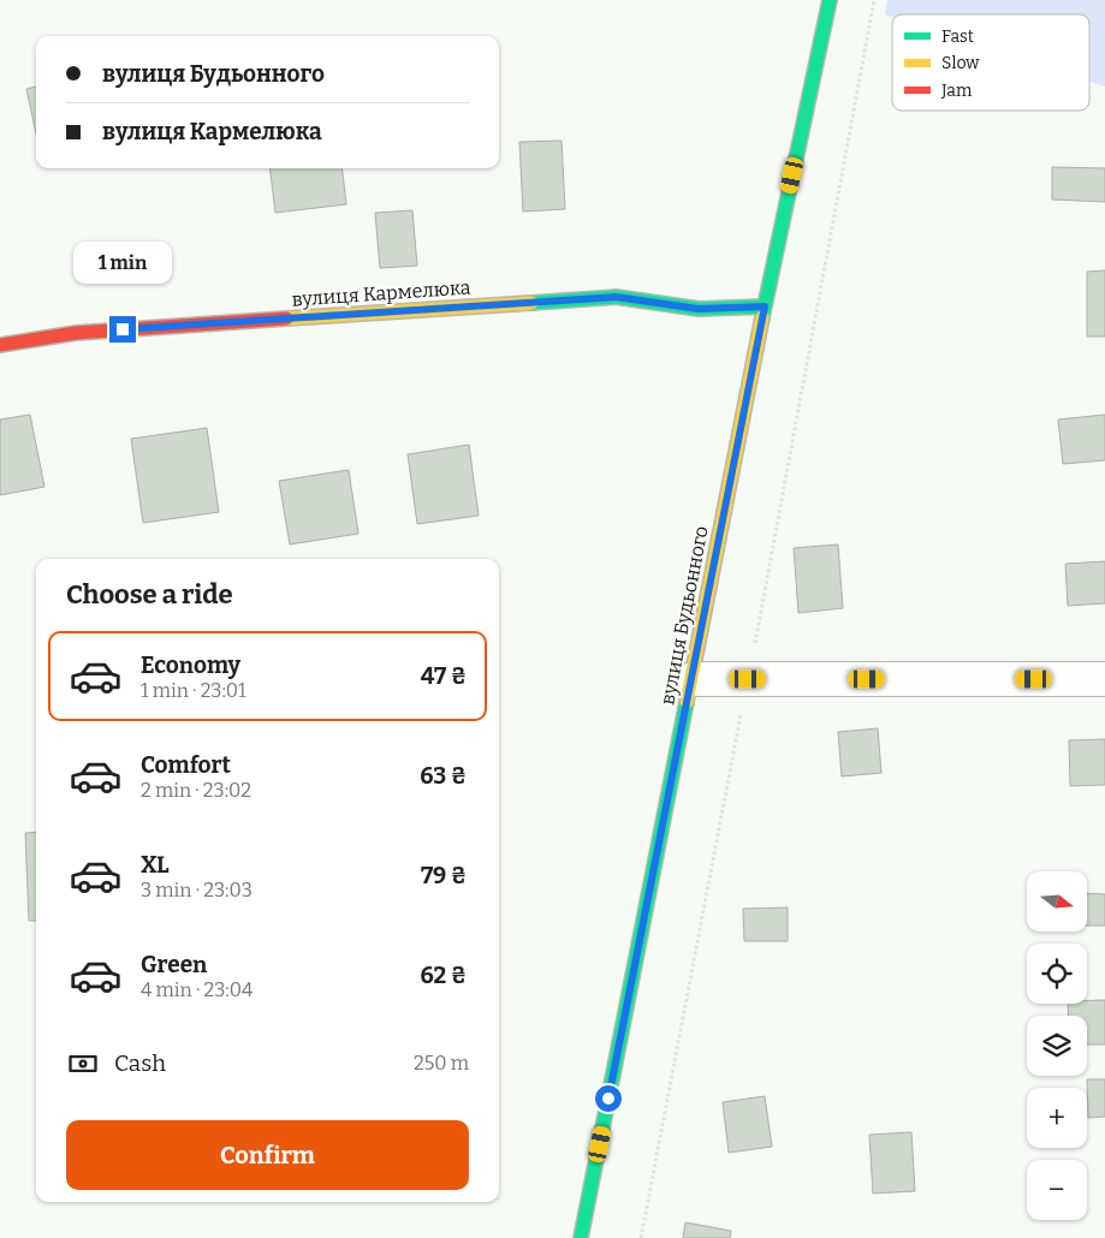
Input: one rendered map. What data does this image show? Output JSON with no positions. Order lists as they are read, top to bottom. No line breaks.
{"streets":{"main road":["вулиця Кармелюка","вулиця Будьонного"]},"crossings":[["вулиця Кармелюка","вулиця Будьонного"]],"legend":["Fast","Slow","Jam"],"north":"right","page":{"banner":["вулиця Будьонного","вулиця Кармелюка"],"bubble":"1 min","heading":"Choose a ride","list":[{"name":"Economy","note":"1 min · 23:01","value":"47 ₴"},{"name":"Comfort","note":"2 min · 23:02","value":"63 ₴"},{"name":"XL","note":"3 min · 23:03","value":"79 ₴"},{"name":"Green","note":"4 min · 23:04","value":"62 ₴"}],"map_buttons":["+","−"],"pay":["Cash","250 m"],"buttons":"Confirm"}}
